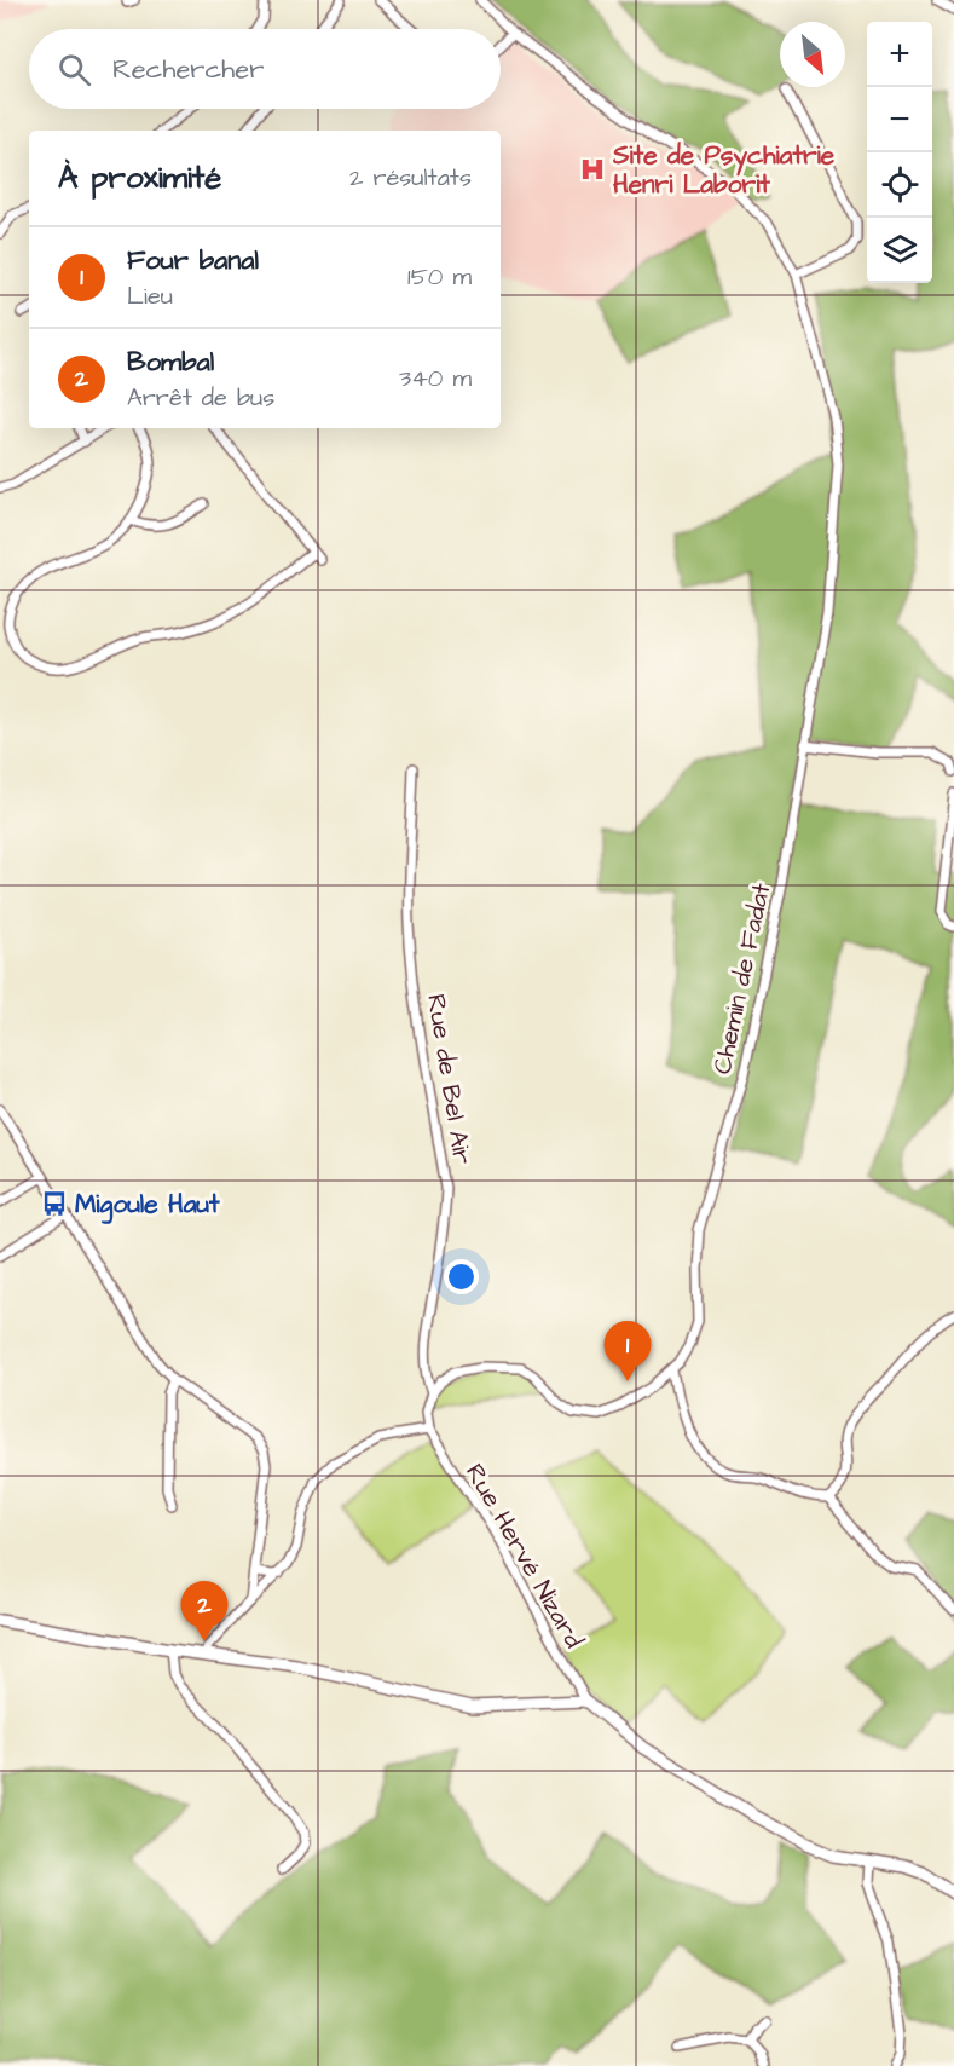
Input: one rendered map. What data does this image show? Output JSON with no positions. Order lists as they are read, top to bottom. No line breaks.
{"streets":{"street":["Chemin de Fadat","Rue de Bel Air","Rue Hervé Nizard"]},"crossings":[["Chemin de Fadat","Rue de Bel Air"]],"places":{"hospital":["Site de Psychiatrie Henri Laborit"],"bus stop":["Migoule Haut"]},"north":"bottom right","page":{"map_buttons":["+","−"],"search":"Rechercher","heading":["À proximité","2 résultats"],"list":[{"mark":"1","name":"Four banal","note":"Lieu","value":"150 m"},{"mark":"2","name":"Bombal","note":"Arrêt de bus","value":"340 m"}],"pins":["1","2"]}}
